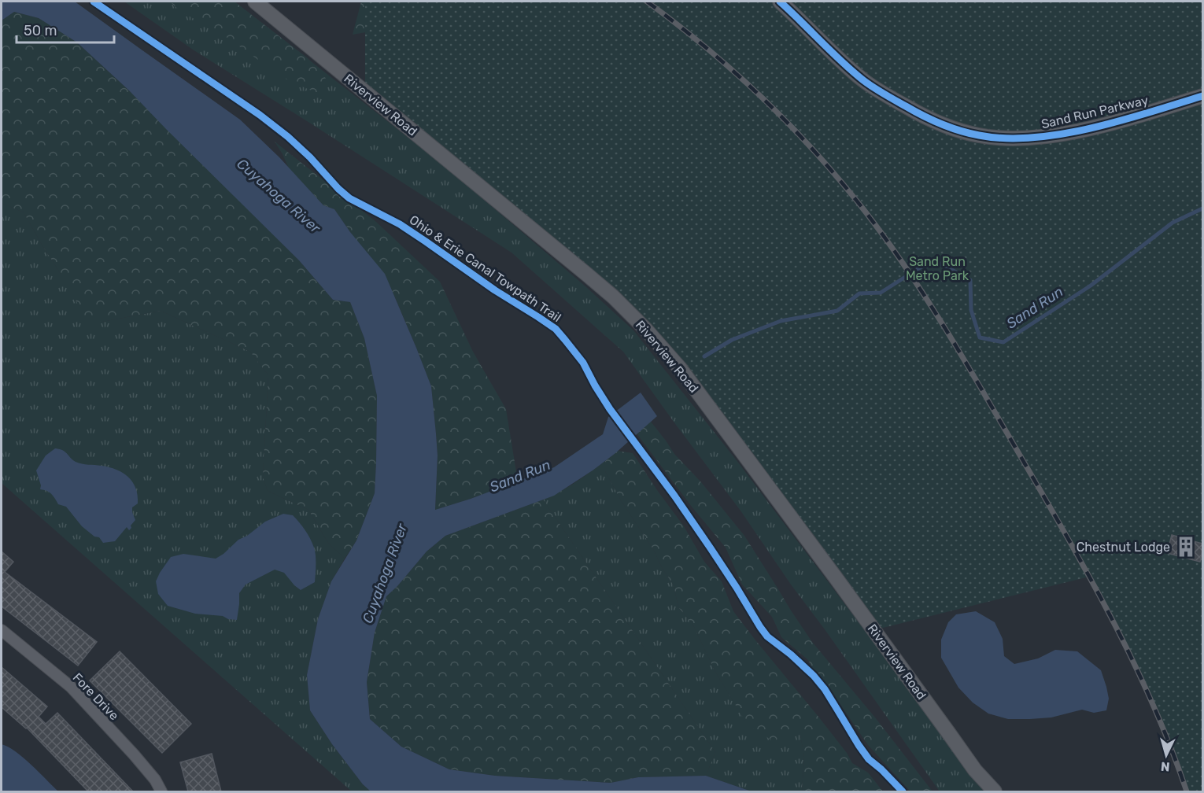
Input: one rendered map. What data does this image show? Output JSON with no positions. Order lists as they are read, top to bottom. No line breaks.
{"streets":{"main road":["Riverview Road","Sand Run Parkway"],"street":["Fore Drive"],"cycle path":["Ohio & Erie Canal Towpath Trail"]},"water":["Cuyahoga River","Sand Run"],"parks":["Sand Run Metro Park"],"places":{"building":["Chestnut Lodge"]},"scale_bar":"50 m","north":"bottom"}
